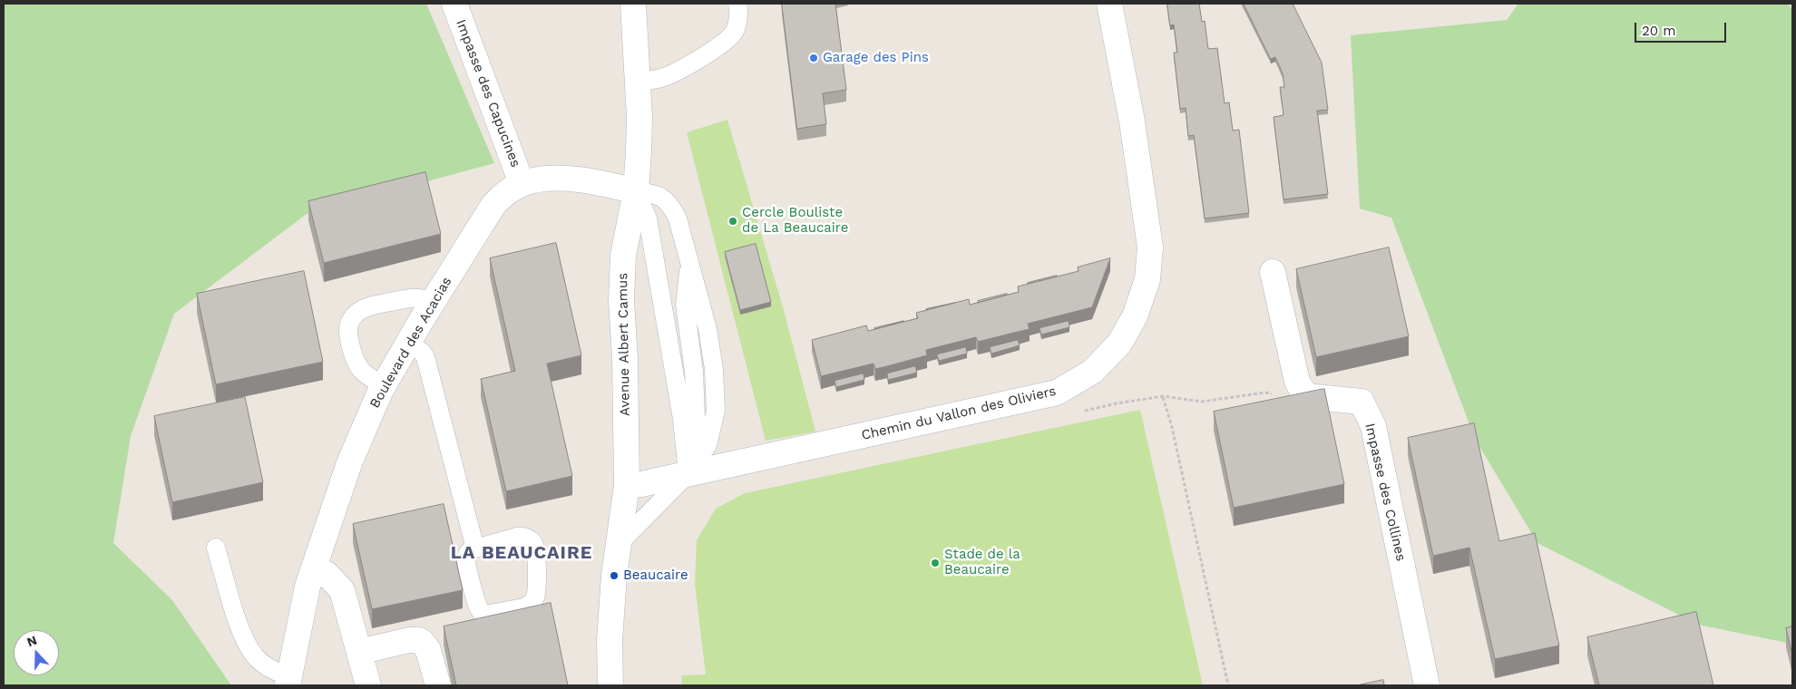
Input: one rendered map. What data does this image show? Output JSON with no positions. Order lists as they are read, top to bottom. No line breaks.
{"streets":{"street":["Impasse des Capucines","Boulevard des Acacias","Avenue Albert Camus","Chemin du Vallon des Oliviers","Impasse des Collines"]},"crossings":[["Impasse des Capucines","Boulevard des Acacias"],["Boulevard des Acacias","Avenue Albert Camus"],["Avenue Albert Camus","Chemin du Vallon des Oliviers"]],"districts":["LA BEAUCAIRE"],"places":["Garage des Pins","Cercle Bouliste de La Beaucaire","Stade de la Beaucaire","Beaucaire"],"scale_bar":"20 m","north":"top"}
